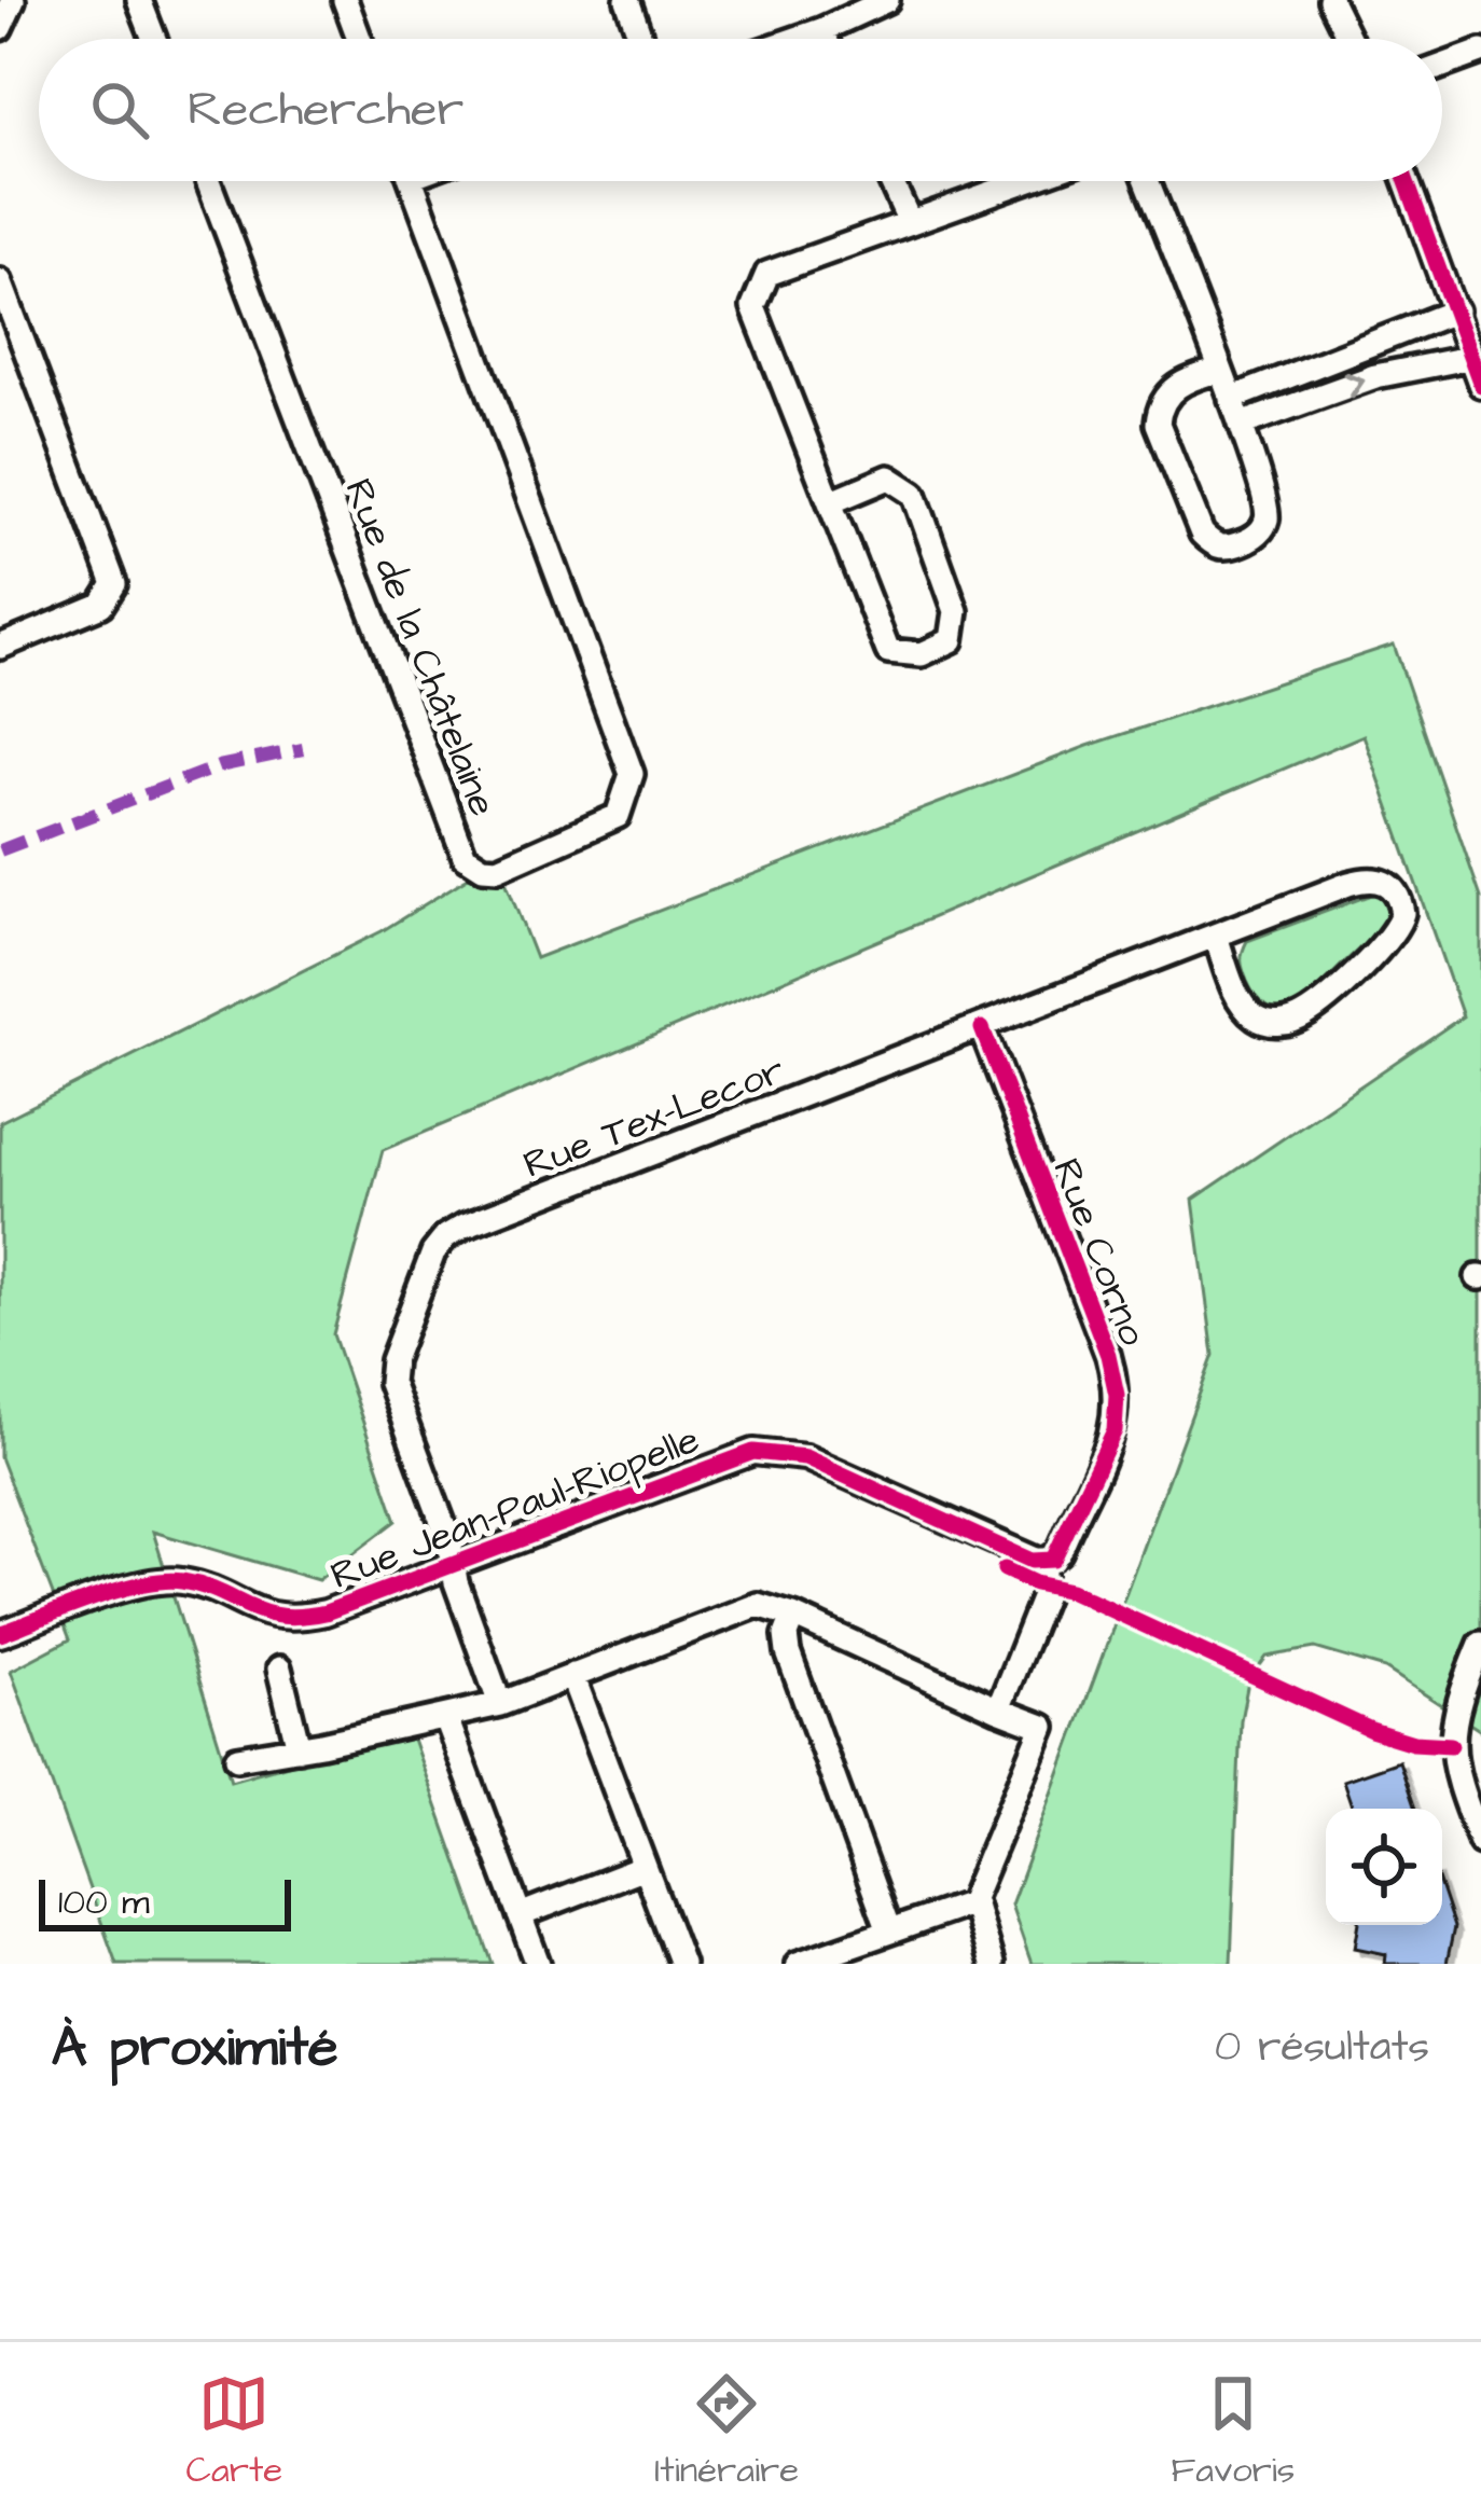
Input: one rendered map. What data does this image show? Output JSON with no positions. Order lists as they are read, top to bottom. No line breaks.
{"streets":{"street":["Rue de la Châtelaine","Rue Tex-Lecor","Rue Corno","Rue Jean-Paul-Riopelle"]},"crossings":[["Rue Tex-Lecor","Rue Corno"],["Rue Tex-Lecor","Rue Jean-Paul-Riopelle"],["Rue Corno","Rue Jean-Paul-Riopelle"]],"scale_bar":"100 m","page":{"search":"Rechercher","scale":"100 m","heading":["À proximité","0 résultats"],"nav":["Carte","Itinéraire","Favoris"]}}
